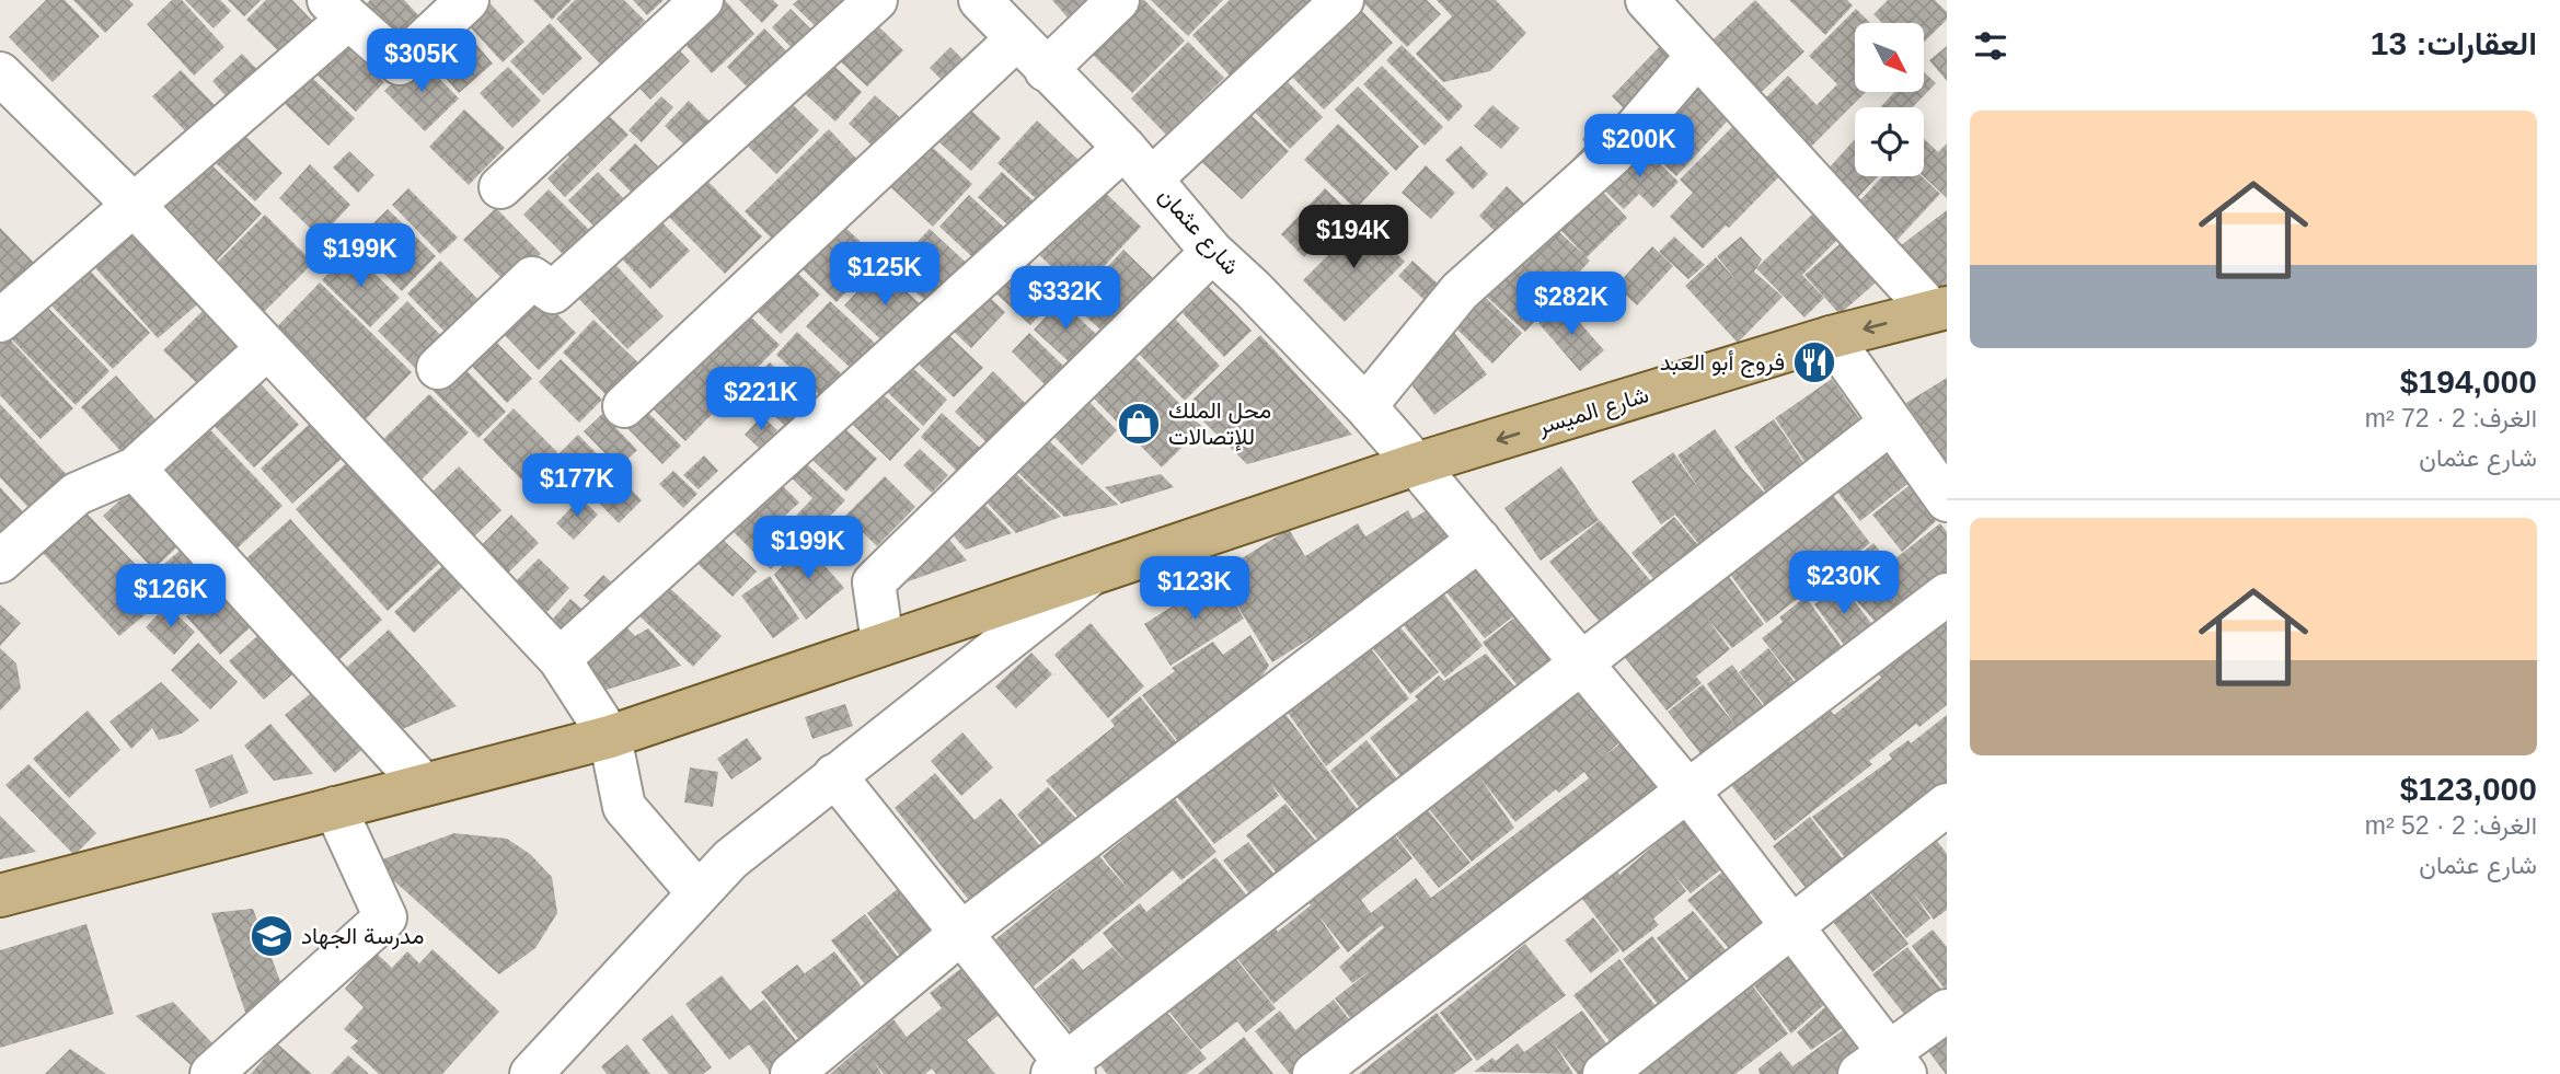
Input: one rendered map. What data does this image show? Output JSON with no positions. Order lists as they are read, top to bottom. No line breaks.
{"streets":{"main road":["شارع الميسر"],"street":["شارع عثمان"]},"crossings":[["شارع عثمان","شارع الميسر"]],"places":{"restaurant":["فروج أبو العبد"],"shop":["محل الملك للإتصالات"],"school or university":["مدرسة الجهاد"]},"north":"bottom right","page":{"heading":"العقارات: 13","price":["$305K","$200K","$194K","$199K","$125K","$332K","$282K","$221K","$177K","$199K","$230K","$123K","$126K"],"list":[{"name":"$194,000","note":"الغرف: 2 · 72 m² · شارع عثمان"},{"name":"$123,000","note":"الغرف: 2 · 52 m² · شارع عثمان"}]}}
